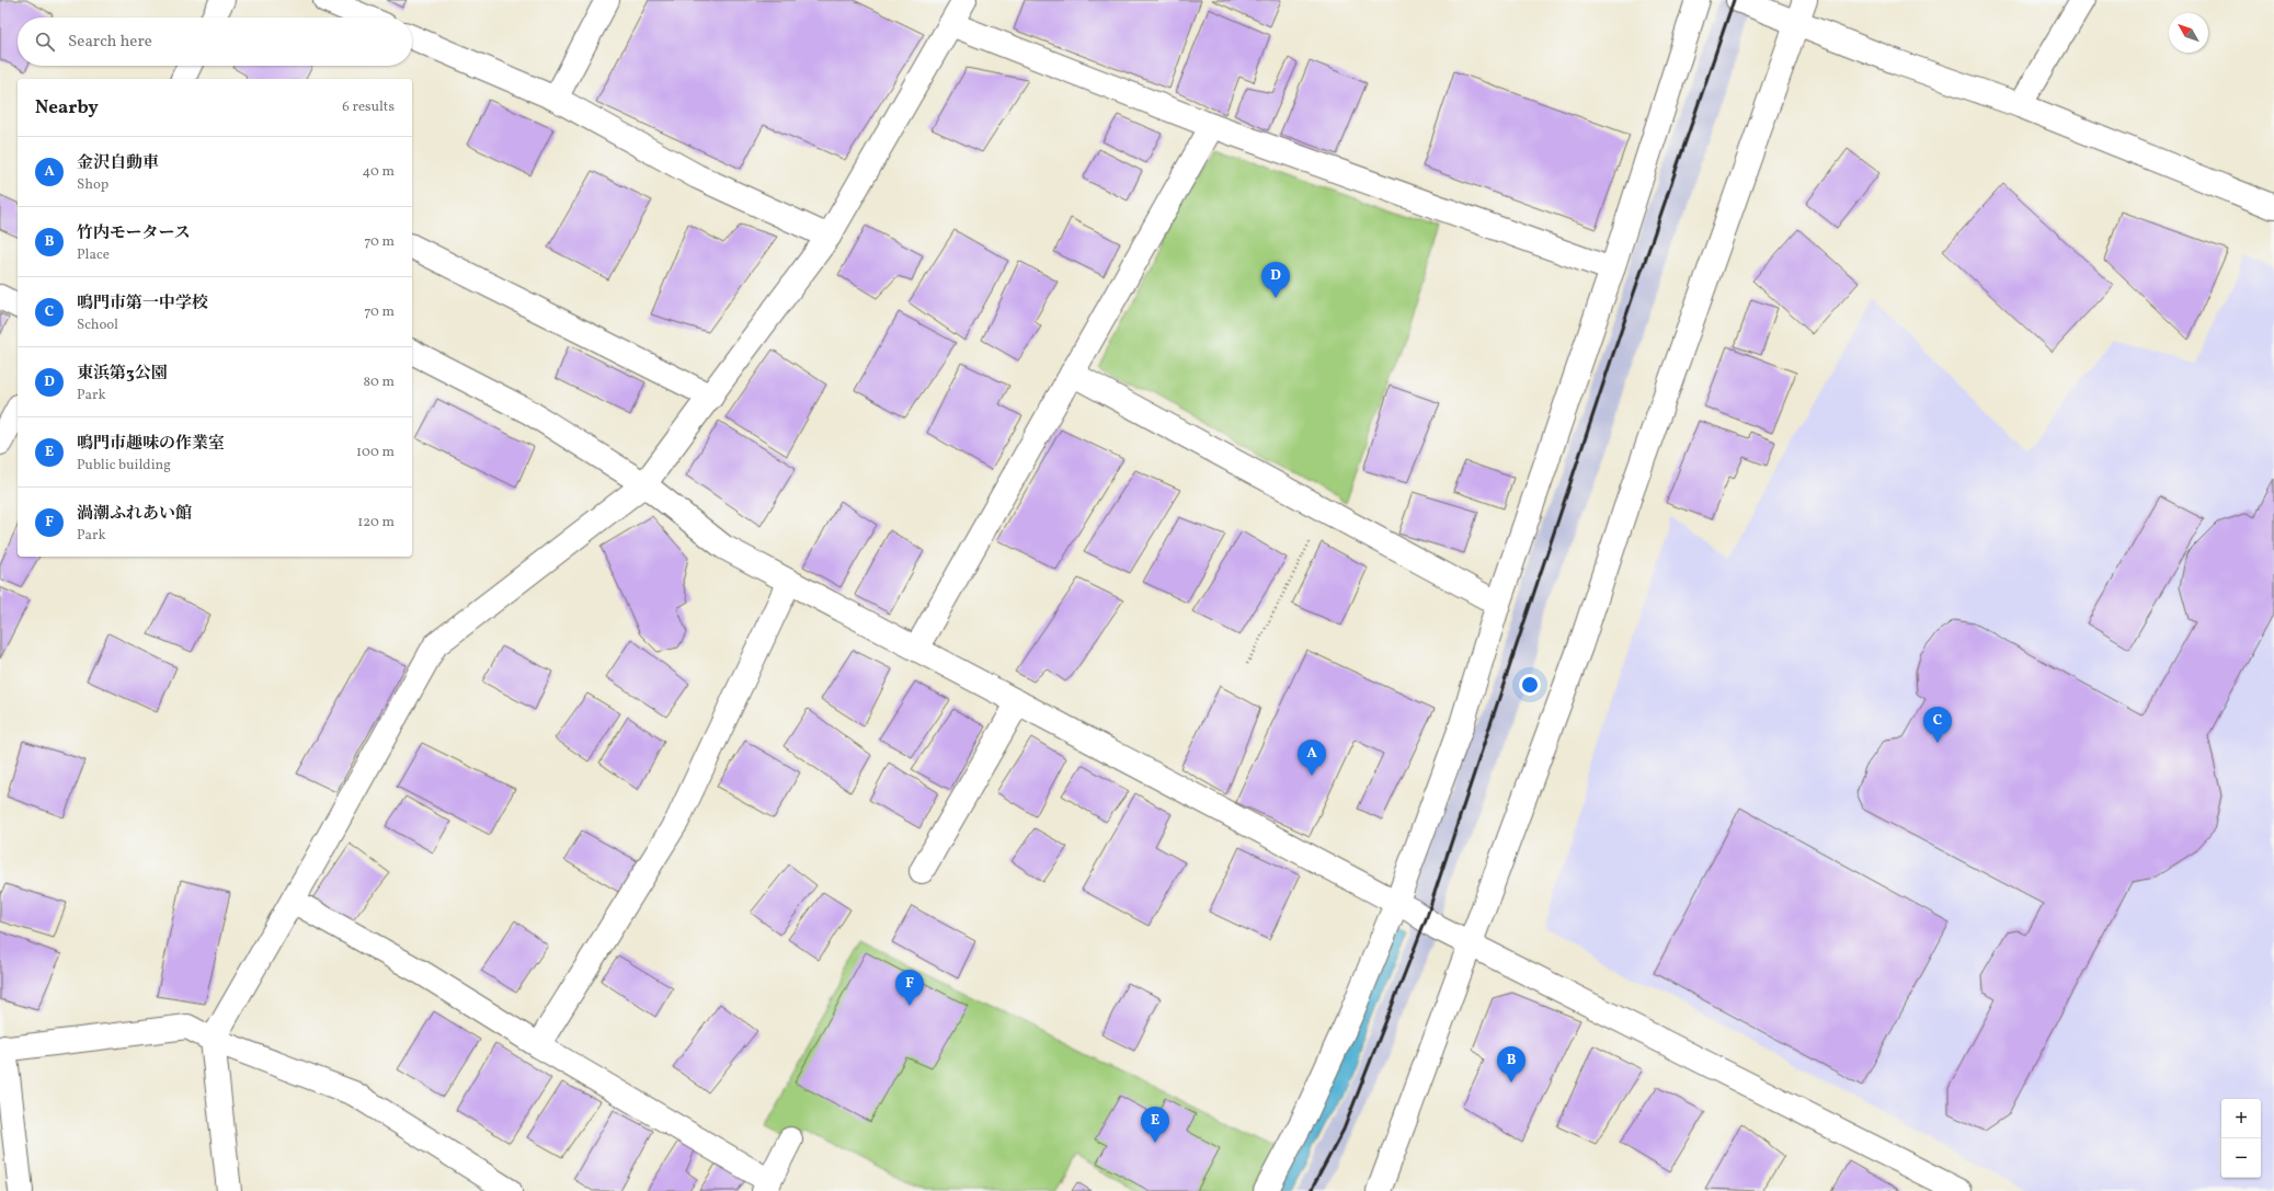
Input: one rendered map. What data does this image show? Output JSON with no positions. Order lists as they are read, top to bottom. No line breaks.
{"north":"top left","page":{"search":"Search here","heading":["Nearby","6 results"],"list":[{"mark":"A","name":"金沢自動車","note":"Shop","value":"40 m"},{"mark":"B","name":"竹内モータース","note":"Place","value":"70 m"},{"mark":"C","name":"鳴門市第一中学校","note":"School","value":"70 m"},{"mark":"D","name":"東浜第3公園","note":"Park","value":"80 m"},{"mark":"E","name":"鳴門市趣味の作業室","note":"Public building","value":"100 m"},{"mark":"F","name":"渦潮ふれあい館","note":"Park","value":"120 m"}],"pins":["D","C","A","F","B","E"],"map_buttons":["+","−"]}}
